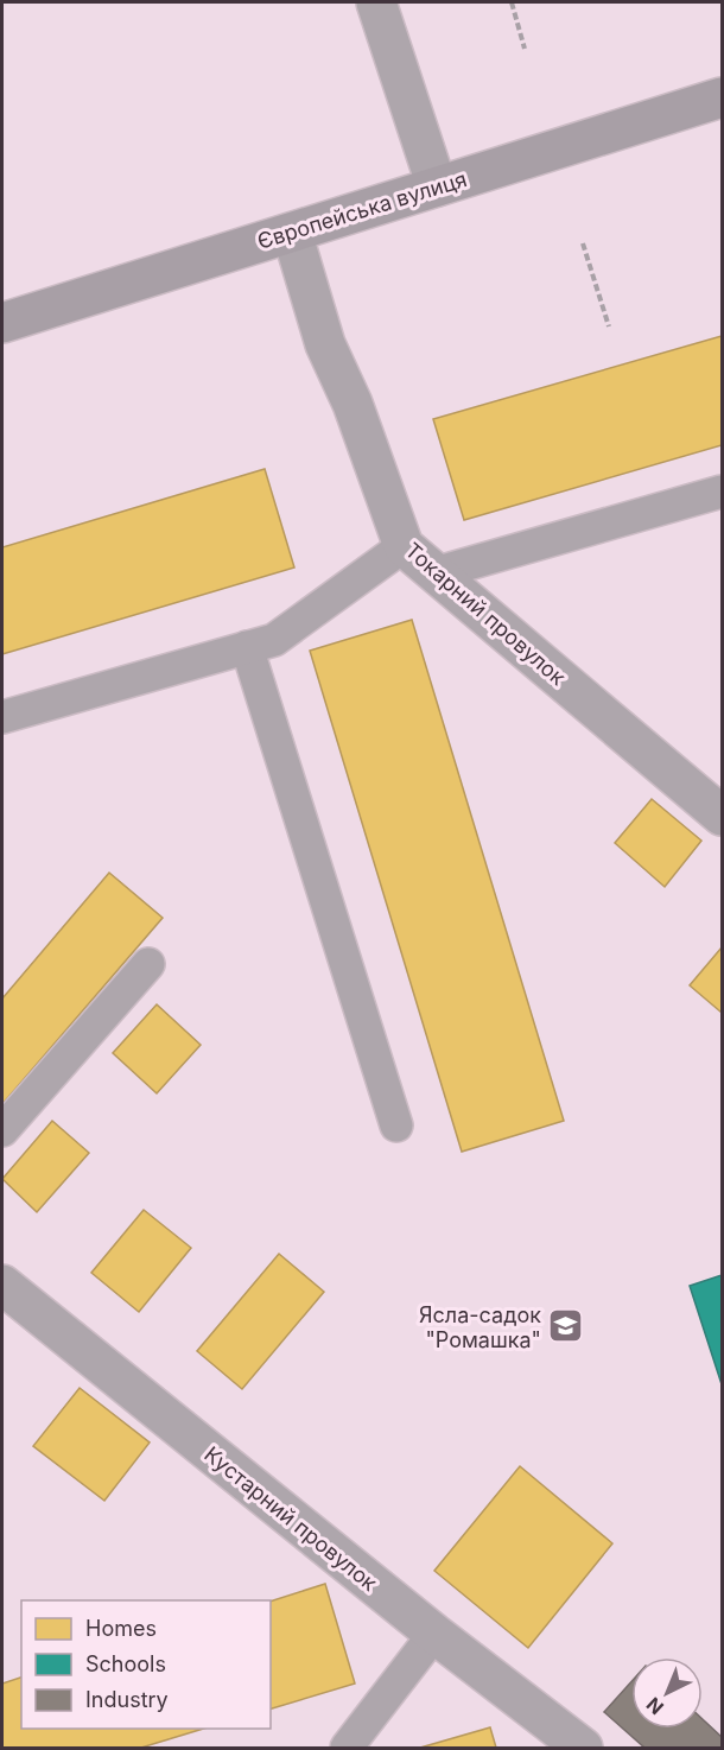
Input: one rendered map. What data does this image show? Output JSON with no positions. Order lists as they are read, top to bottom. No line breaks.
{"streets":{"main road":["Європейська вулиця"],"street":["Токарний провулок","Кустарний провулок"]},"crossings":[["Європейська вулиця","Токарний провулок"]],"places":{"school or university":["Ясла-садок \"Ромашка\""]},"legend":["Homes","Schools","Industry"],"north":"bottom left"}
